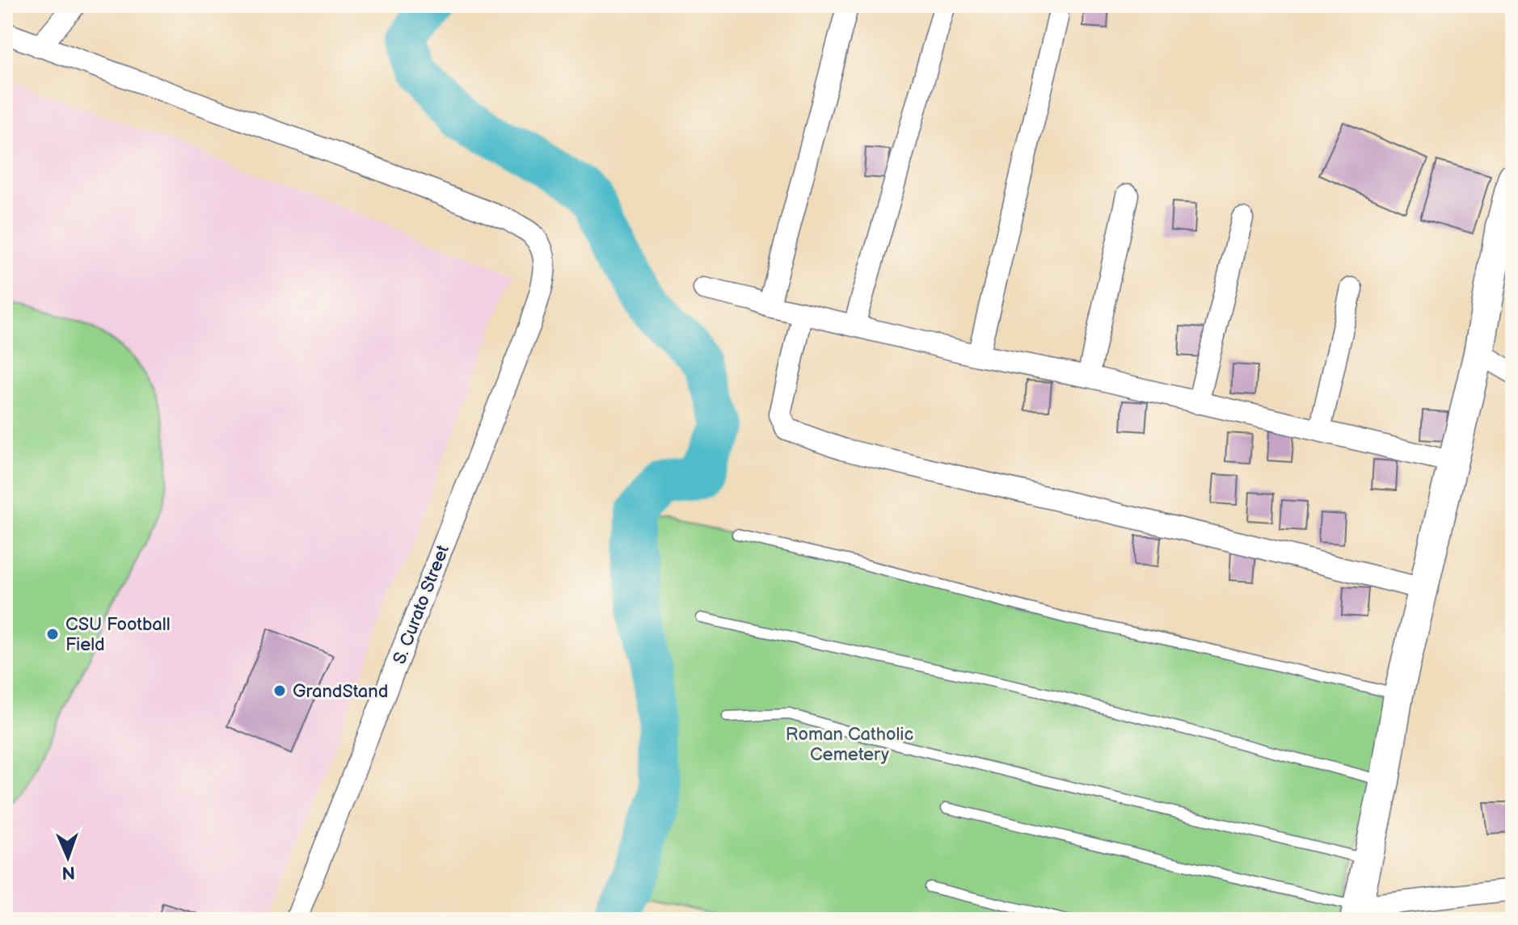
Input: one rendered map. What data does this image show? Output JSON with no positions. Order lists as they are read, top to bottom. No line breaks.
{"streets":{"street":["S. Curato Street"]},"parks":["Roman Catholic Cemetery"],"places":["CSU Football Field","GrandStand"],"north":"bottom"}
